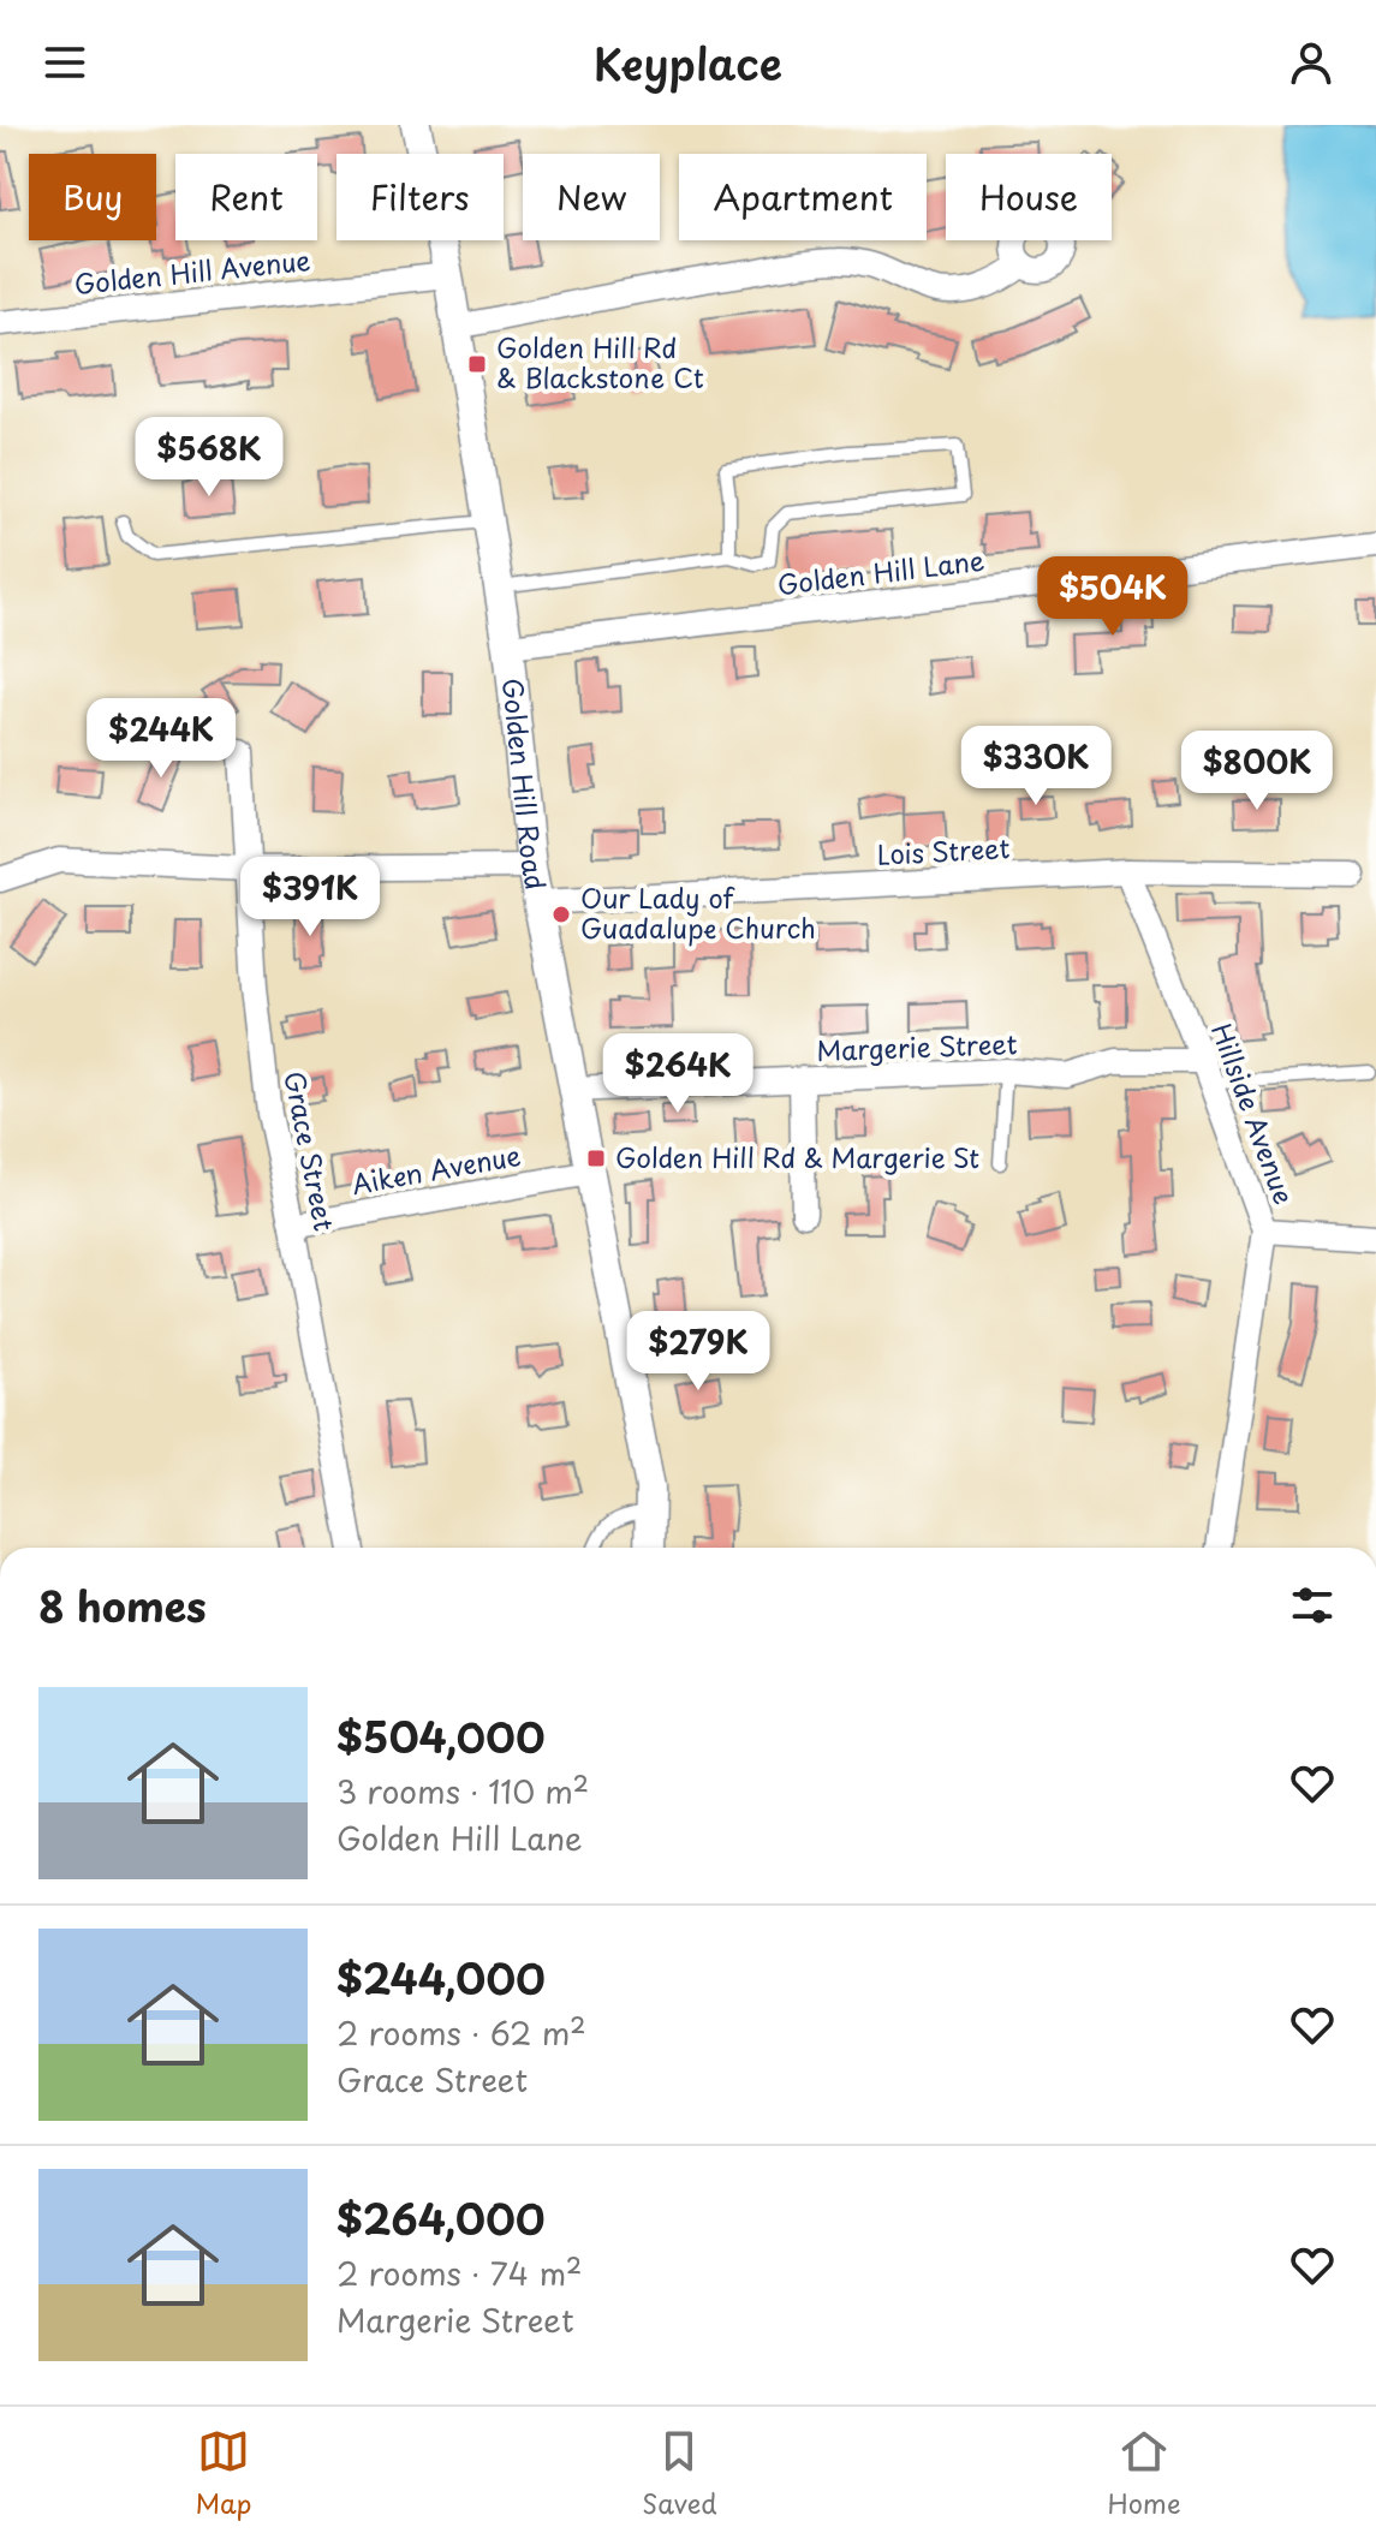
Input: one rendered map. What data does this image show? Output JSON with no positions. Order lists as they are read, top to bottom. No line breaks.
{"streets":{"street":["Golden Hill Avenue","Golden Hill Lane","Golden Hill Road","Lois Street","Margerie Street","Hillside Avenue","Grace Street","Aiken Avenue"]},"crossings":[["Golden Hill Avenue","Golden Hill Road"],["Golden Hill Lane","Golden Hill Road"],["Golden Hill Road","Lois Street"],["Golden Hill Road","Margerie Street"],["Golden Hill Road","Aiken Avenue"],["Lois Street","Hillside Avenue"],["Margerie Street","Hillside Avenue"],["Grace Street","Aiken Avenue"]],"places":{"transit":["Golden Hill Rd & Blackstone Ct","Golden Hill Rd & Margerie St"],"other":["Our Lady of Guadalupe Church"]},"page":{"header":"Keyplace","chip":["Buy","Rent","Filters","New","Apartment","House"],"price":["$568K","$504K","$244K","$330K","$800K","$391K","$264K","$279K"],"heading":"8 homes","list":[{"name":"$504,000","note":"3 rooms · 110 m² · Golden Hill Lane"},{"name":"$244,000","note":"2 rooms · 62 m² · Grace Street"},{"name":"$264,000","note":"2 rooms · 74 m² · Margerie Street"}],"tabs":["Map","Saved","Home"]}}
